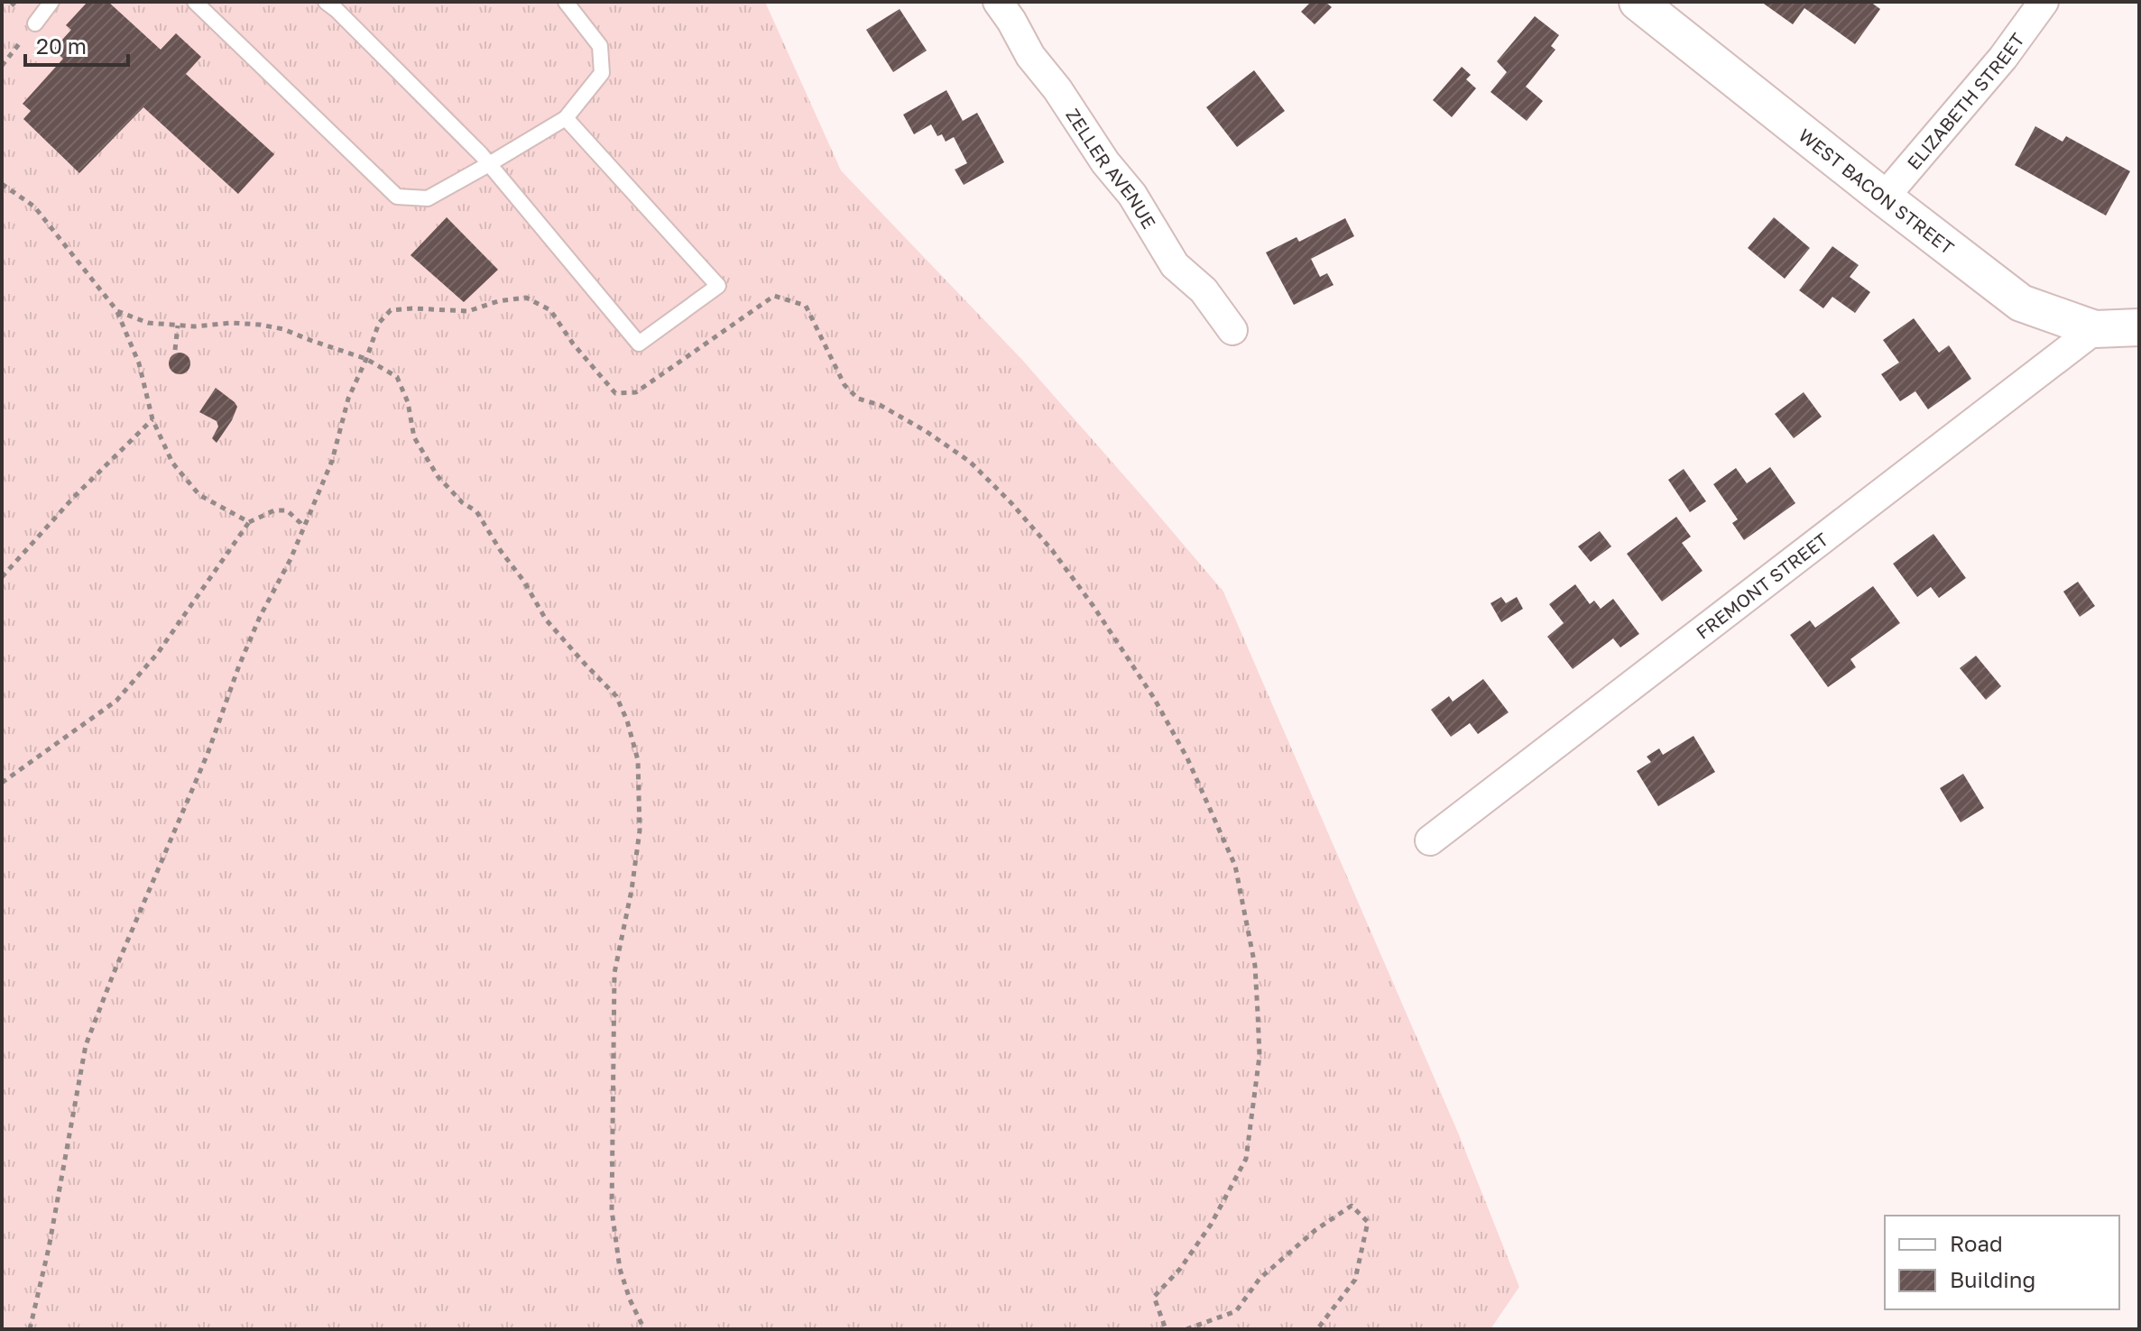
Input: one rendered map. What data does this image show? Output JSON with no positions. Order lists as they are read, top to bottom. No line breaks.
{"streets":{"street":["ELIZABETH STREET","ZELLER AVENUE","WEST BACON STREET","FREMONT STREET"]},"crossings":[["ELIZABETH STREET","WEST BACON STREET"],["WEST BACON STREET","FREMONT STREET"]],"legend":["Road","Building"],"scale_bar":"20 m"}
